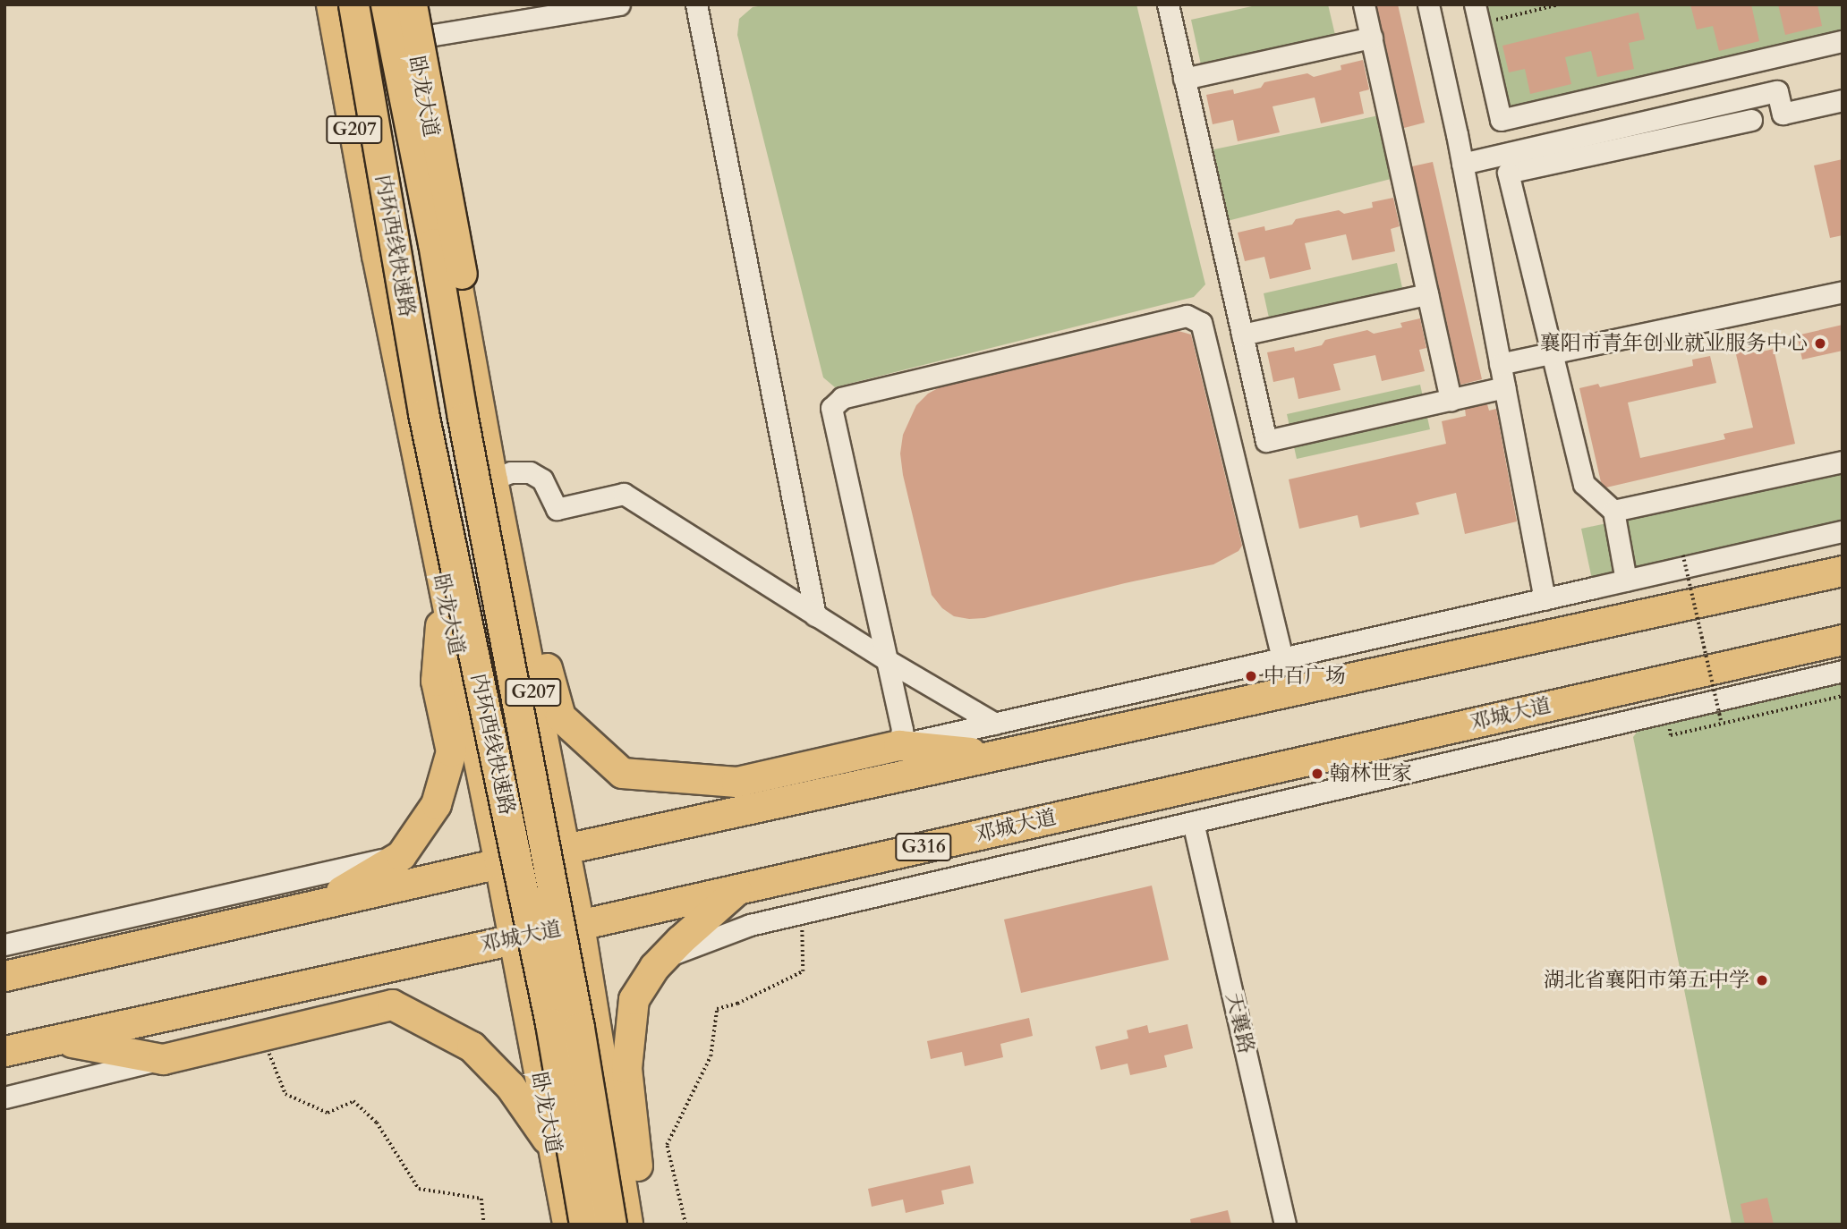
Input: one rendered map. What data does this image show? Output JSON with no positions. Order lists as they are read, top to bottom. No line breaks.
{"streets":{"highway":["卧龙大道","G207","内环西线快速路","邓城大道","G316"],"street":["天襄路"]},"crossings":[["卧龙大道","邓城大道"]],"places":["襄阳市青年创业就业服务中心","中百广场","翰林世家","湖北省襄阳市第五中学"]}
